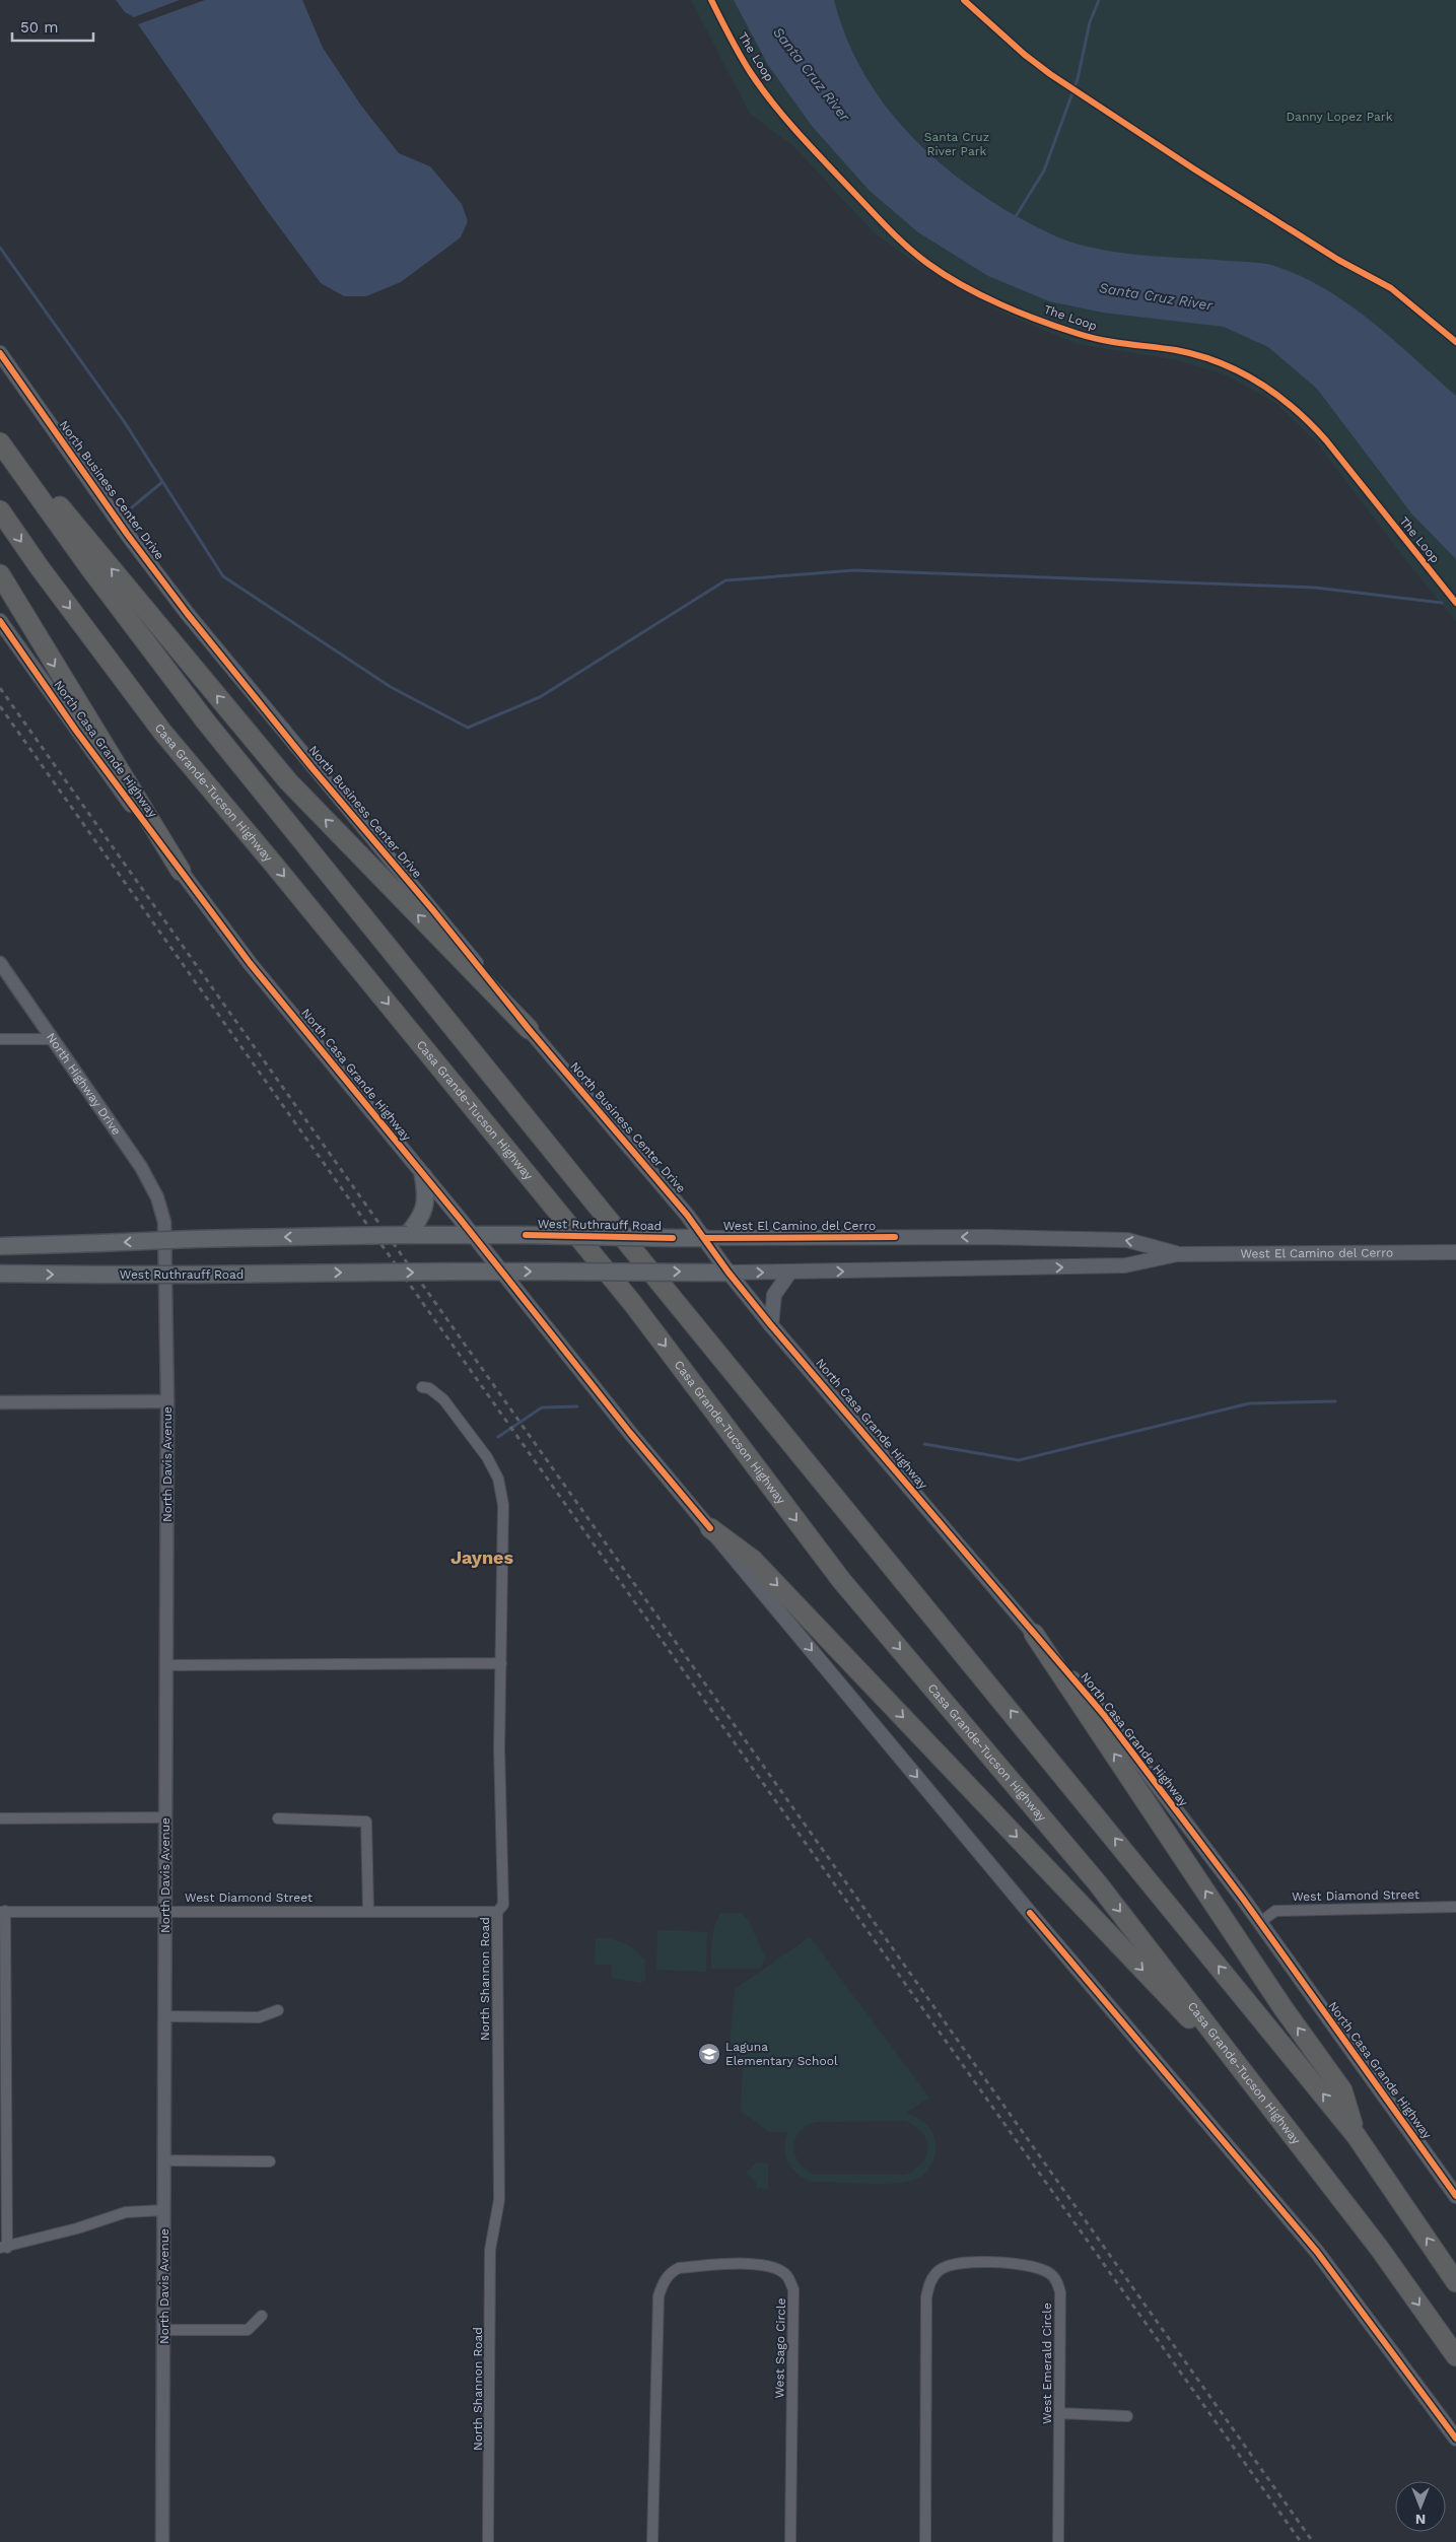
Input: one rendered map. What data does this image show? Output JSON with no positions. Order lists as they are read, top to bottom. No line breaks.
{"streets":{"highway":["Casa Grande-Tucson Highway"],"main road":["North Business Center Drive","North Casa Grande Highway","West Ruthrauff Road","West El Camino del Cerro"],"street":["North Highway Drive","North Davis Avenue","West Diamond Street","North Shannon Road","West Sago Circle","West Emerald Circle"],"cycle path":["The Loop"]},"crossings":[["North Business Center Drive","North Casa Grande Highway"],["North Business Center Drive","West Ruthrauff Road"],["North Business Center Drive","West El Camino del Cerro"],["North Casa Grande Highway","West Ruthrauff Road"],["North Casa Grande Highway","West El Camino del Cerro"],["North Casa Grande Highway","West Diamond Street"],["North Highway Drive","North Davis Avenue"],["West Ruthrauff Road","West El Camino del Cerro"],["North Davis Avenue","West Diamond Street"],["West Diamond Street","North Shannon Road"]],"districts":["Jaynes"],"water":["Santa Cruz River"],"parks":["Danny Lopez Park","Santa Cruz River Park"],"places":{"school or university":["Laguna Elementary School"]},"scale_bar":"50 m","north":"bottom"}
